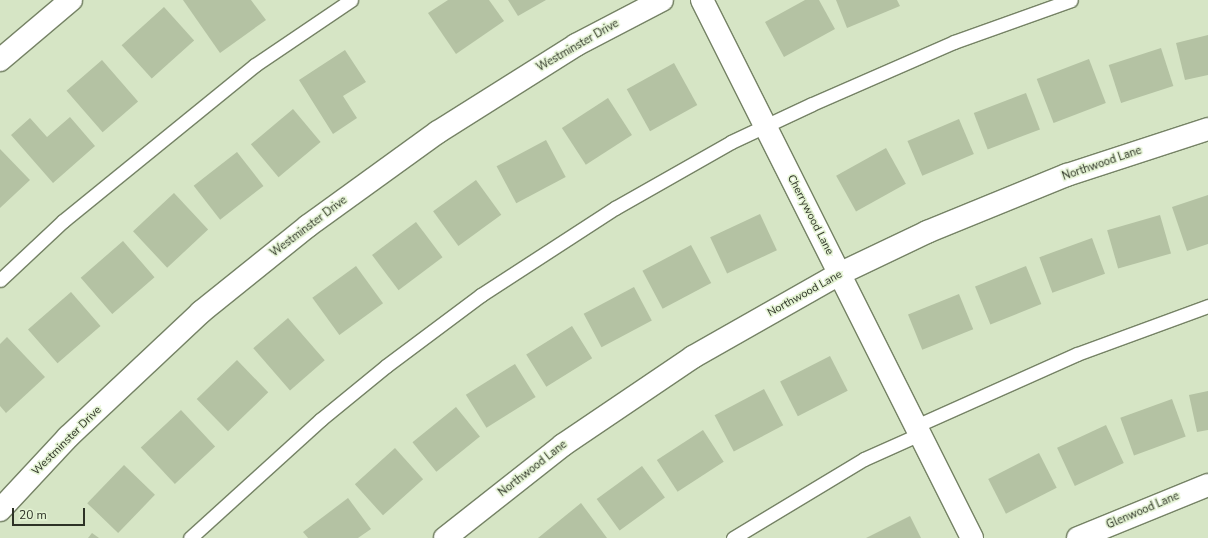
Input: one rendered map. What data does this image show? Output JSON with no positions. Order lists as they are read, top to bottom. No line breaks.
{"streets":{"street":["Westminster Drive","Northwood Lane","Cherrywood Lane","Glenwood Lane"]},"crossings":[["Northwood Lane","Cherrywood Lane"]],"scale_bar":"20 m"}
